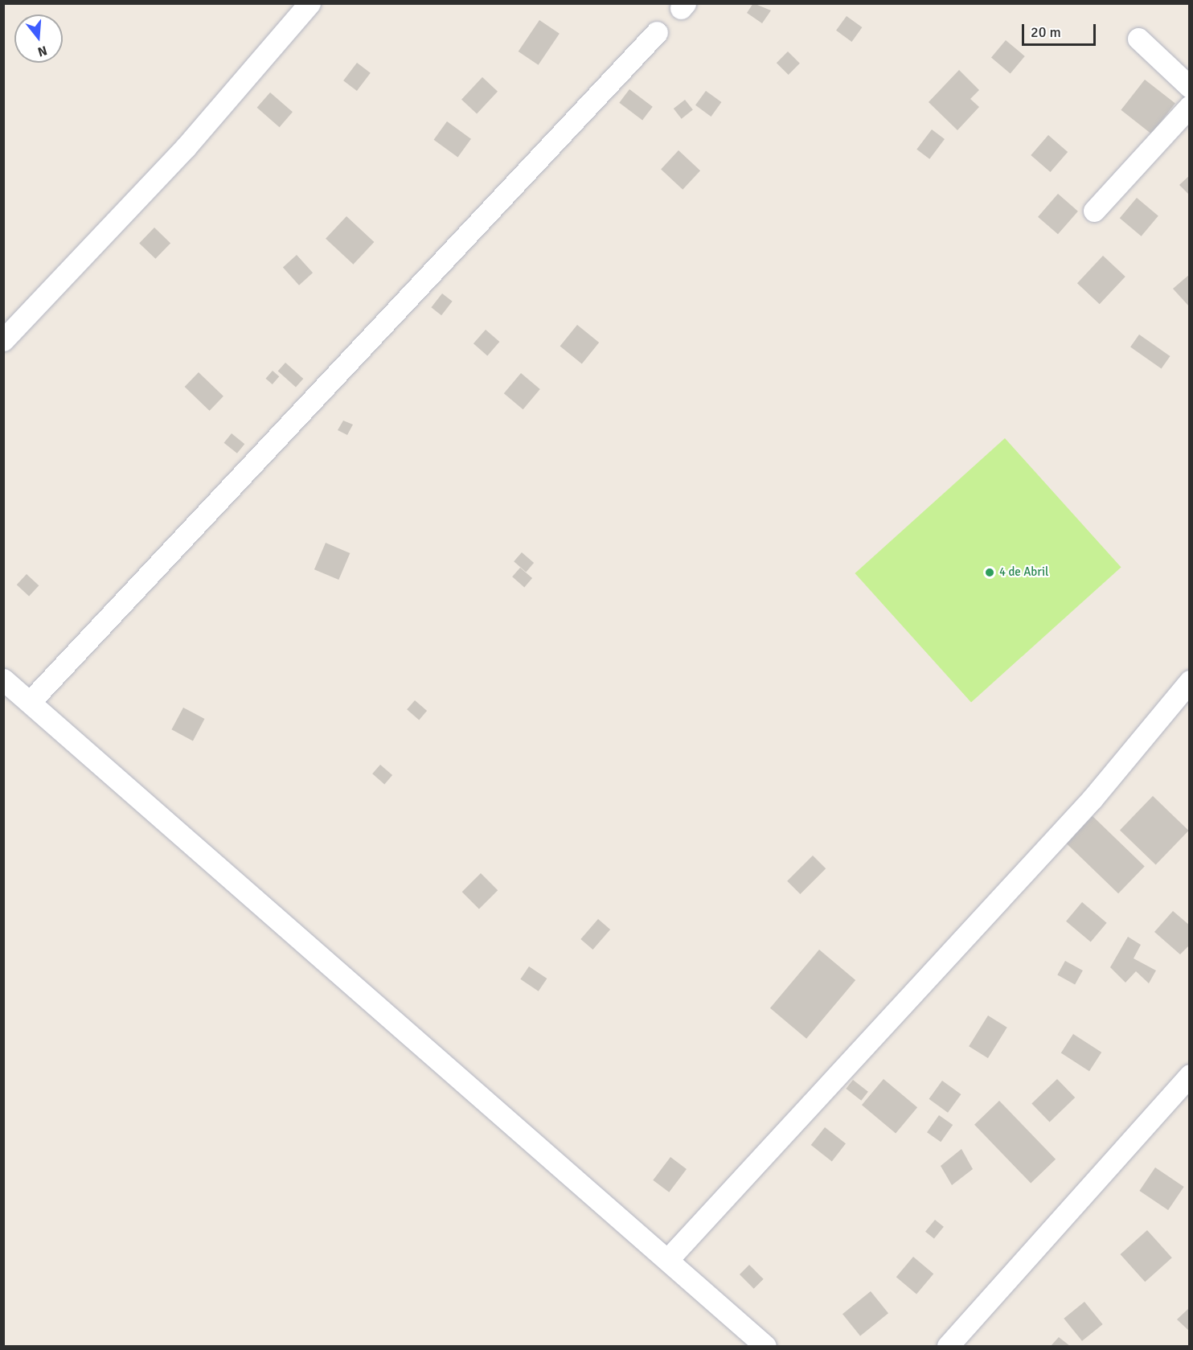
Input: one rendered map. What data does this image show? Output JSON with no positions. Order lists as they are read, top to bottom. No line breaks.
{"places":["4 de Abril"],"scale_bar":"20 m","north":"bottom"}
